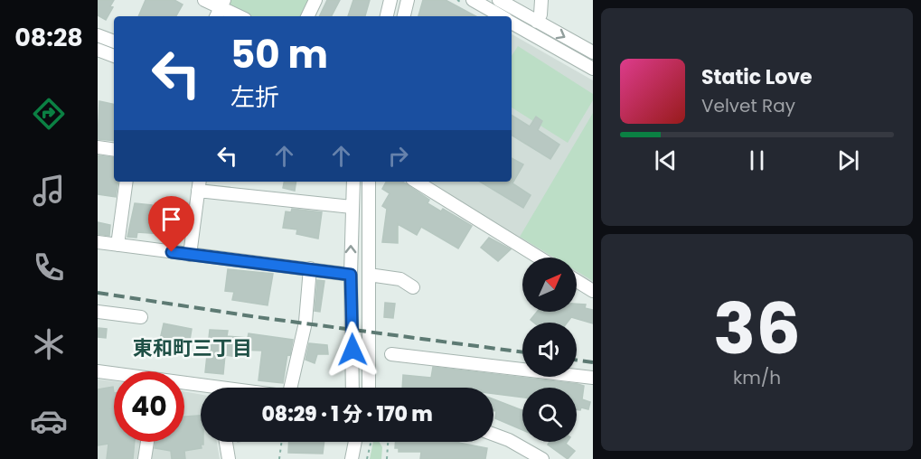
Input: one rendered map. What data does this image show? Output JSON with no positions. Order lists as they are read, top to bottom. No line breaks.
{"districts":["東和町三丁目"],"north":"top right","page":{"tabs":"08:28","turn":["50 m","左折"],"song":["Static Love","Velvet Ray"],"tile":["36","km/h"],"limit":"40","trip":"08:29 · 1 分 · 170 m"}}
